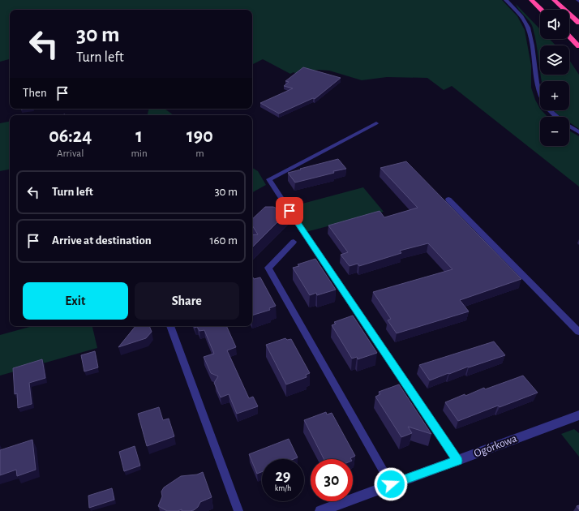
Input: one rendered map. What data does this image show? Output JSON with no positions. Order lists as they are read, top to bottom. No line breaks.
{"streets":{"street":["Ogórkowa"]},"page":{"map_buttons":["+","−"],"turn":["30 m","Turn left"],"then":"Then","eta":["06:24","Arrival","1","min","190","m"],"list":[{"name":"Turn left","value":"30 m"},{"name":"Arrive at destination","value":"160 m"}],"buttons":["Exit","Share"],"speed":"29 km/h","limit":"30"}}
